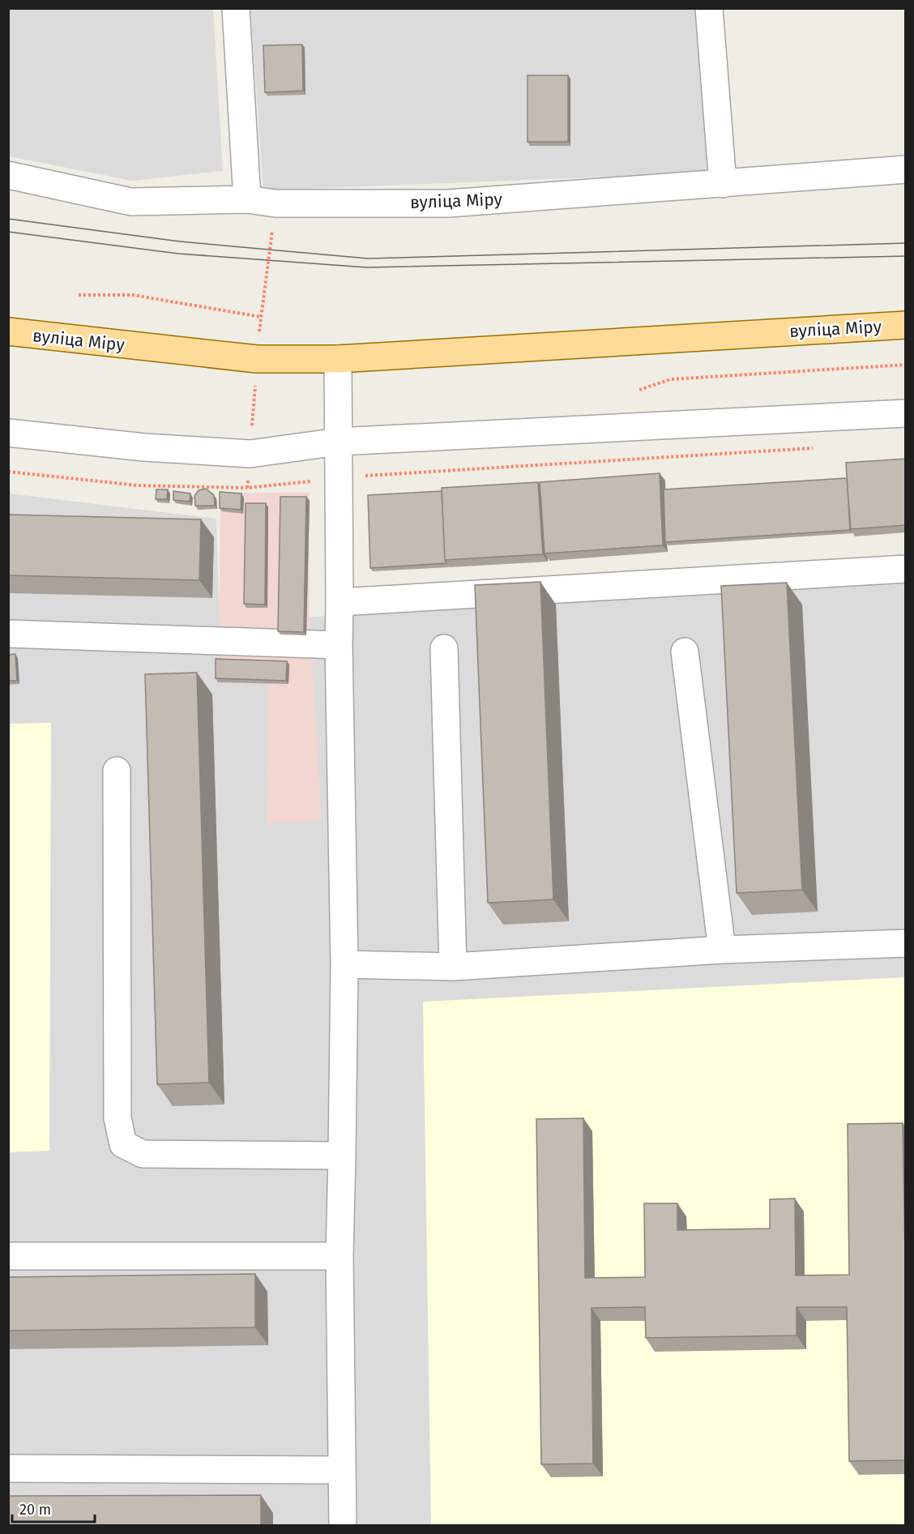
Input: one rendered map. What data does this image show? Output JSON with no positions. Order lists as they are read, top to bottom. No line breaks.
{"streets":{"main road":["вуліца Міру"]},"scale_bar":"20 m"}
